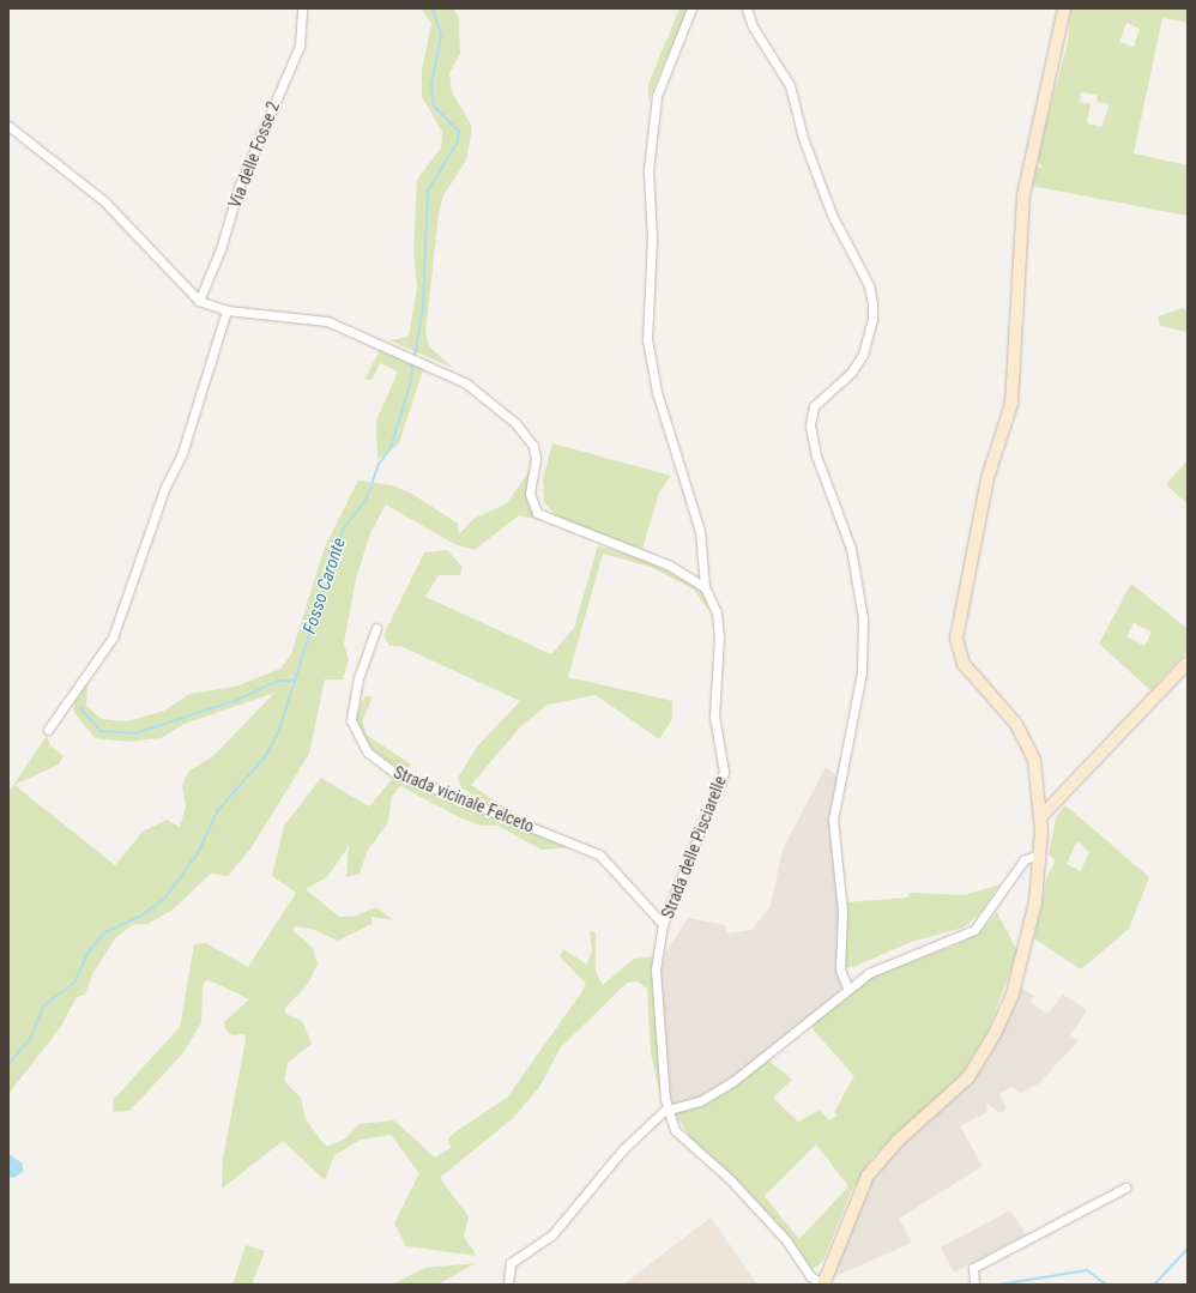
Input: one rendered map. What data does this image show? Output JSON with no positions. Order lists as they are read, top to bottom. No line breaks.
{"streets":{"street":["Via delle Fosse 2","Strada vicinale Felceto","Strada delle Pisciarelle"]},"crossings":[["Strada vicinale Felceto","Strada delle Pisciarelle"]],"water":["Fosso Caronte"]}
